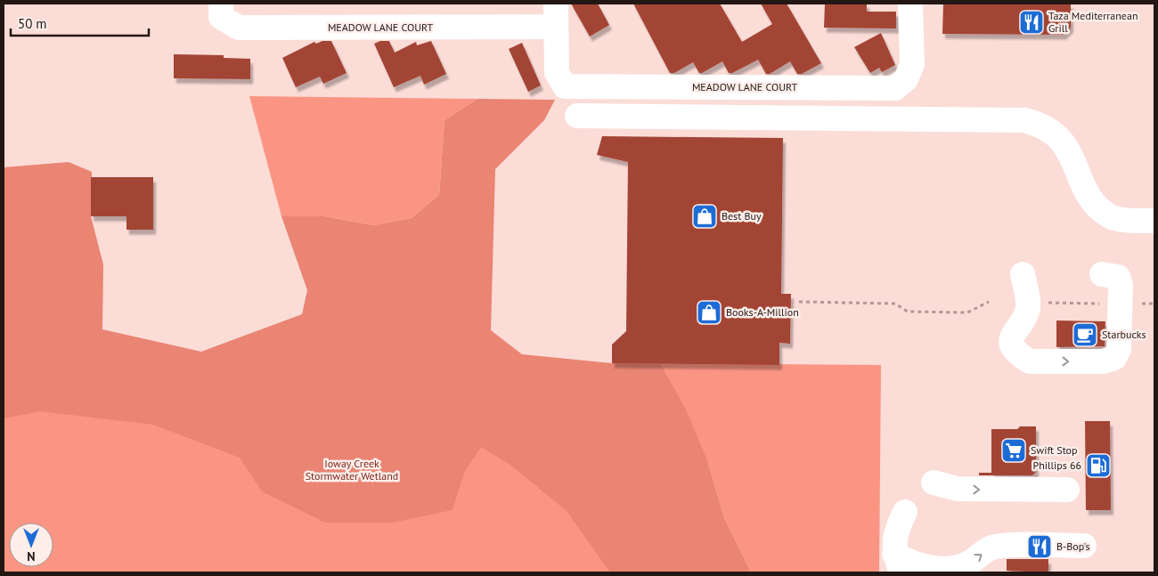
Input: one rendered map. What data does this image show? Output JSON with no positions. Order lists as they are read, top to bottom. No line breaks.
{"streets":{"street":["MEADOW LANE COURT"]},"parks":["Ioway Creek Stormwater Wetland"],"places":{"restaurant":["Taza Mediterranean Grill","B-Bop's"],"shop":["Best Buy","Books-A-Million"],"cafe":["Starbucks"],"supermarket":["Swift Stop"],"fuel station":["Phillips 66"]},"scale_bar":"50 m","north":"bottom"}
